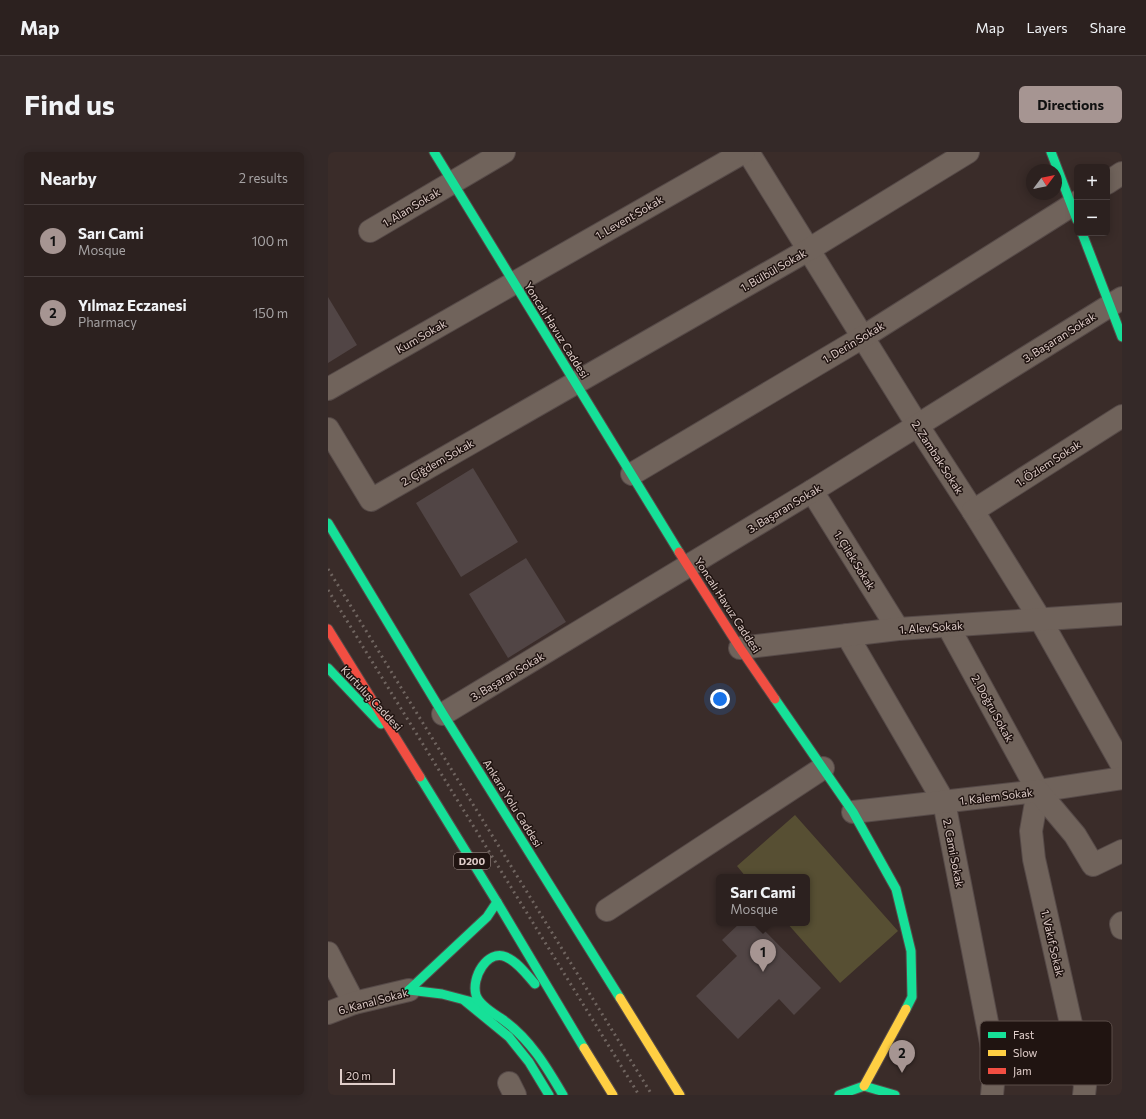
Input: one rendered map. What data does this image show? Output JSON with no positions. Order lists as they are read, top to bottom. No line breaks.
{"streets":{"main road":["Yoncalı Havuz Caddesi","Kurtuluş Caddesi","Ankara Yolu Caddesi","D200","6. Kanal Sokak"],"street":["1. Alan Sokak","1. Levent Sokak","1. Bülbül Sokak","Kum Sokak","3. Başaran Sokak","1. Derin Sokak","2. Zambak Sokak","2. Çiğdem Sokak","1. Özlem Sokak","1. Çilek Sokak","1. Alev Sokak","2. Doğru Sokak","1. Kalem Sokak","2. Cami Sokak","1. Vakıf Sokak"]},"crossings":[["1. Alan Sokak","Yoncalı Havuz Caddesi"],["1. Levent Sokak","Yoncalı Havuz Caddesi"],["1. Levent Sokak","Kum Sokak"],["1. Bülbül Sokak","Yoncalı Havuz Caddesi"],["1. Bülbül Sokak","2. Zambak Sokak"],["1. Bülbül Sokak","2. Çiğdem Sokak"],["Yoncalı Havuz Caddesi","Kum Sokak"],["Yoncalı Havuz Caddesi","3. Başaran Sokak"],["Yoncalı Havuz Caddesi","1. Derin Sokak"],["Yoncalı Havuz Caddesi","2. Çiğdem Sokak"],["Yoncalı Havuz Caddesi","1. Alev Sokak"],["Yoncalı Havuz Caddesi","1. Kalem Sokak"],["3. Başaran Sokak","2. Zambak Sokak"],["3. Başaran Sokak","1. Çilek Sokak"],["3. Başaran Sokak","Ankara Yolu Caddesi"],["1. Derin Sokak","2. Zambak Sokak"],["2. Zambak Sokak","1. Özlem Sokak"],["2. Zambak Sokak","1. Alev Sokak"],["1. Çilek Sokak","1. Alev Sokak"],["1. Alev Sokak","2. Doğru Sokak"],["1. Alev Sokak","2. Cami Sokak"],["Kurtuluş Caddesi","D200"],["2. Doğru Sokak","1. Kalem Sokak"],["2. Doğru Sokak","1. Vakıf Sokak"],["1. Kalem Sokak","2. Cami Sokak"],["1. Kalem Sokak","1. Vakıf Sokak"]],"legend":["Fast","Slow","Jam"],"scale_bar":"20 m","north":"top right","page":{"header":"Map","nav":["Map","Layers","Share"],"buttons":"Directions","title":"Find us","heading":["Nearby","2 results"],"map_buttons":["+","−"],"list":[{"mark":"1","name":"Sarı Cami","note":"Mosque","value":"100 m"},{"mark":"2","name":"Yılmaz Eczanesi","note":"Pharmacy","value":"150 m"}],"popup":["Sarı Cami","Mosque"],"pins":["1","2"],"scale":"20 m"}}
